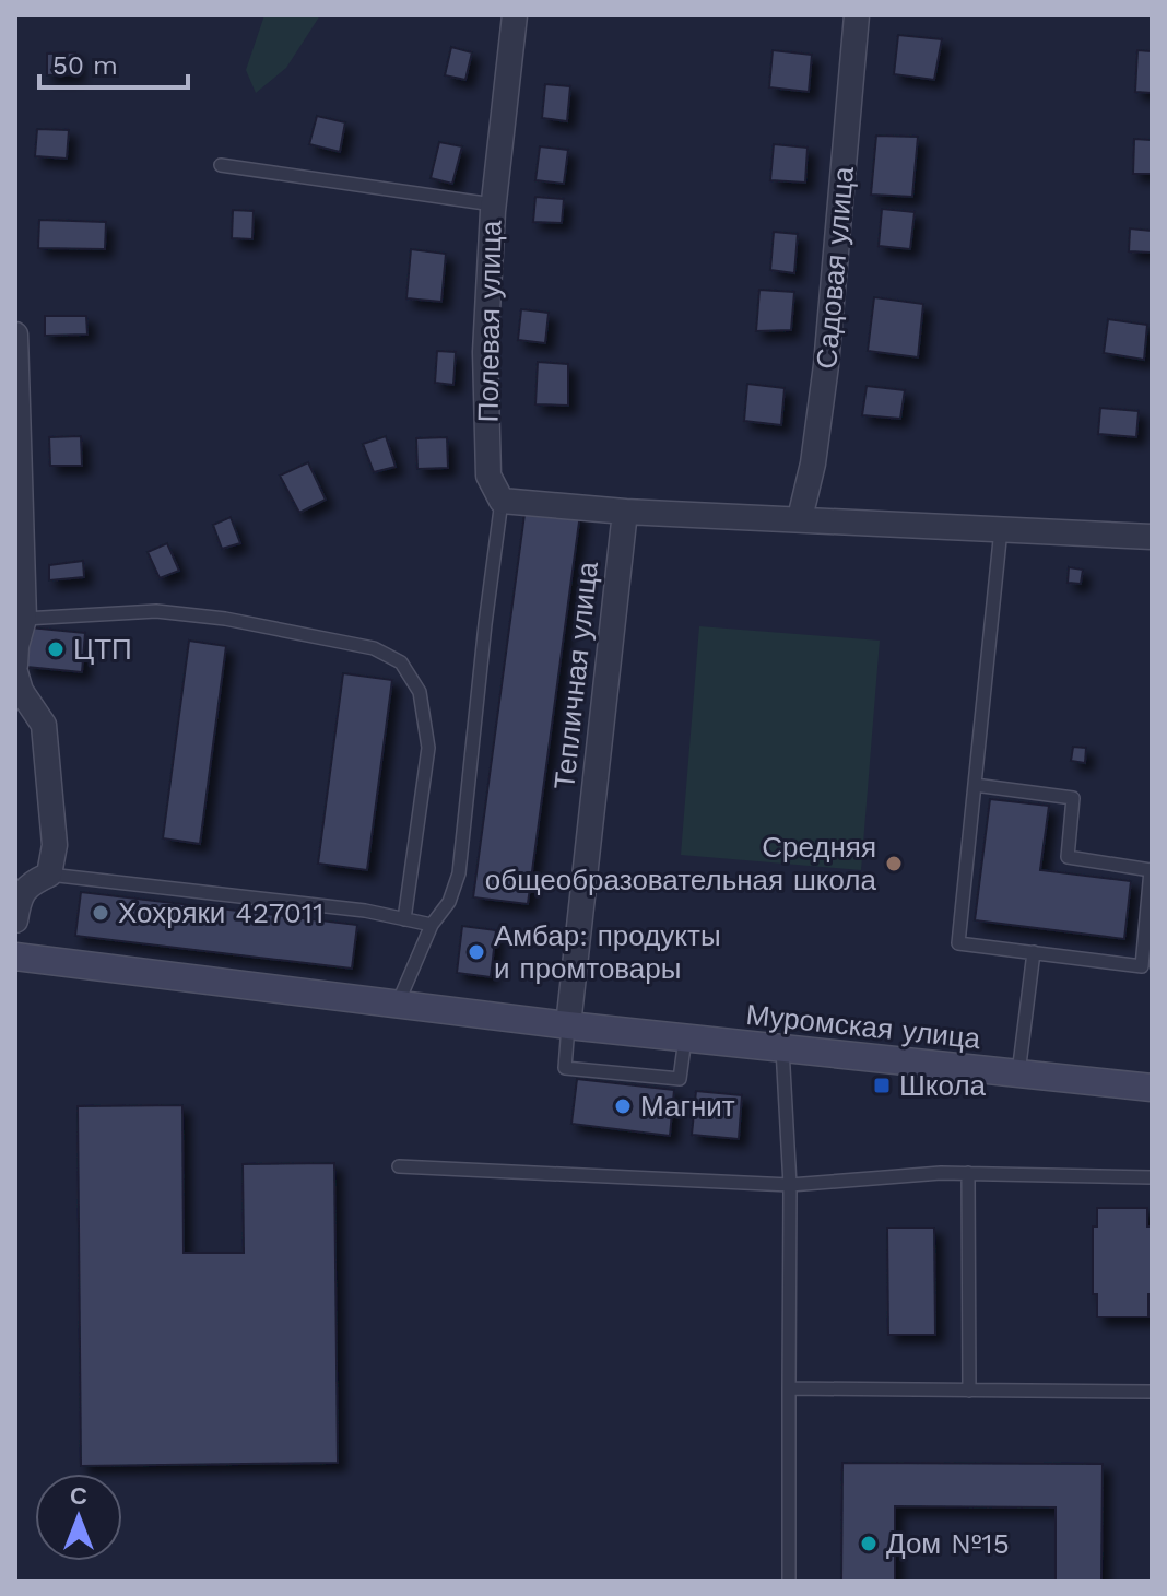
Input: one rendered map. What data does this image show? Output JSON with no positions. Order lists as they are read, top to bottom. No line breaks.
{"streets":{"street":["Садовая улица","Полевая улица","Тепличная улица","Муромская улица"]},"crossings":[["Тепличная улица","Муромская улица"]],"places":{"other":["ЦТП","Средняя общеобразовательная школа","Хохряки 427011","Амбар: продукты и промтовары","Магнит","Дом №15"],"transit":["Школа"]},"scale_bar":"50 m","north":"top"}
